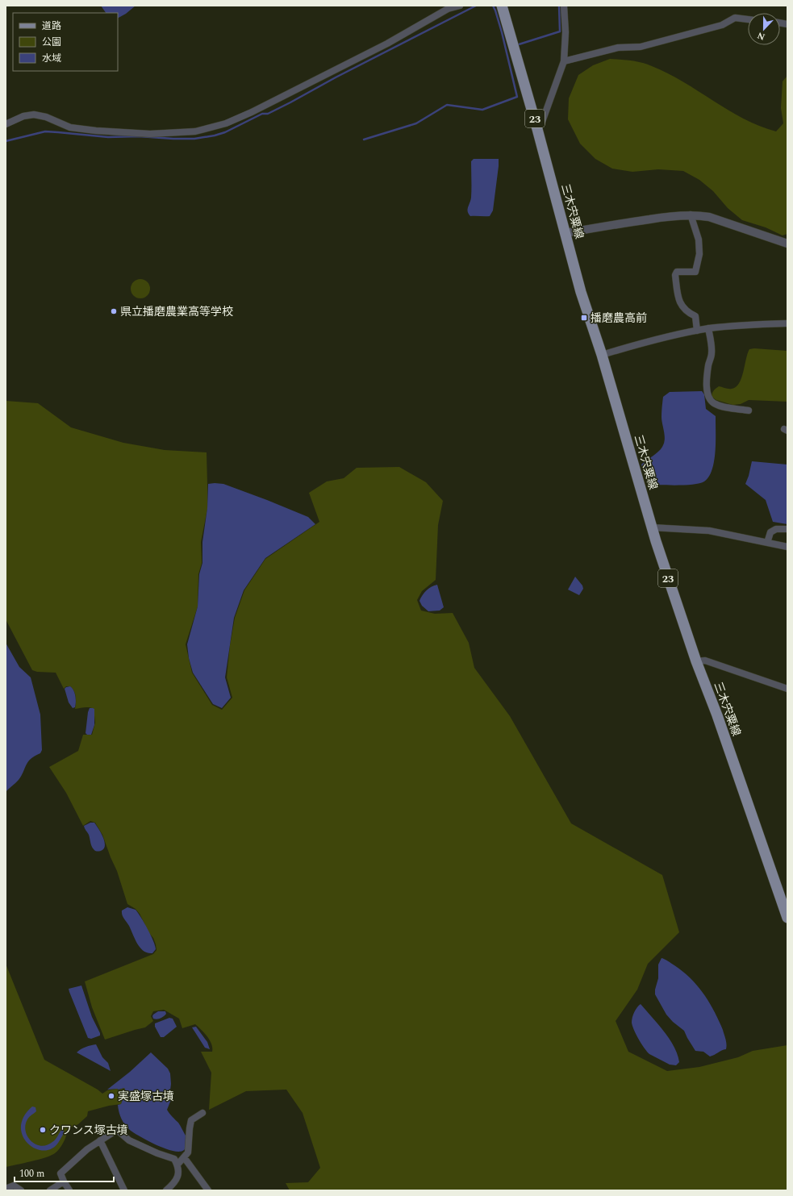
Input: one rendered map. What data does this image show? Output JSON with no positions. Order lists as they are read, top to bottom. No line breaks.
{"streets":{"main road":["23","三木宍粟線"]},"places":{"other":["県立播磨農業高等学校","実盛塚古墳","クワンス塚古墳"],"transit":["播磨農高前"]},"legend":["道路","公園","水域"],"scale_bar":"100 m","north":"bottom"}
